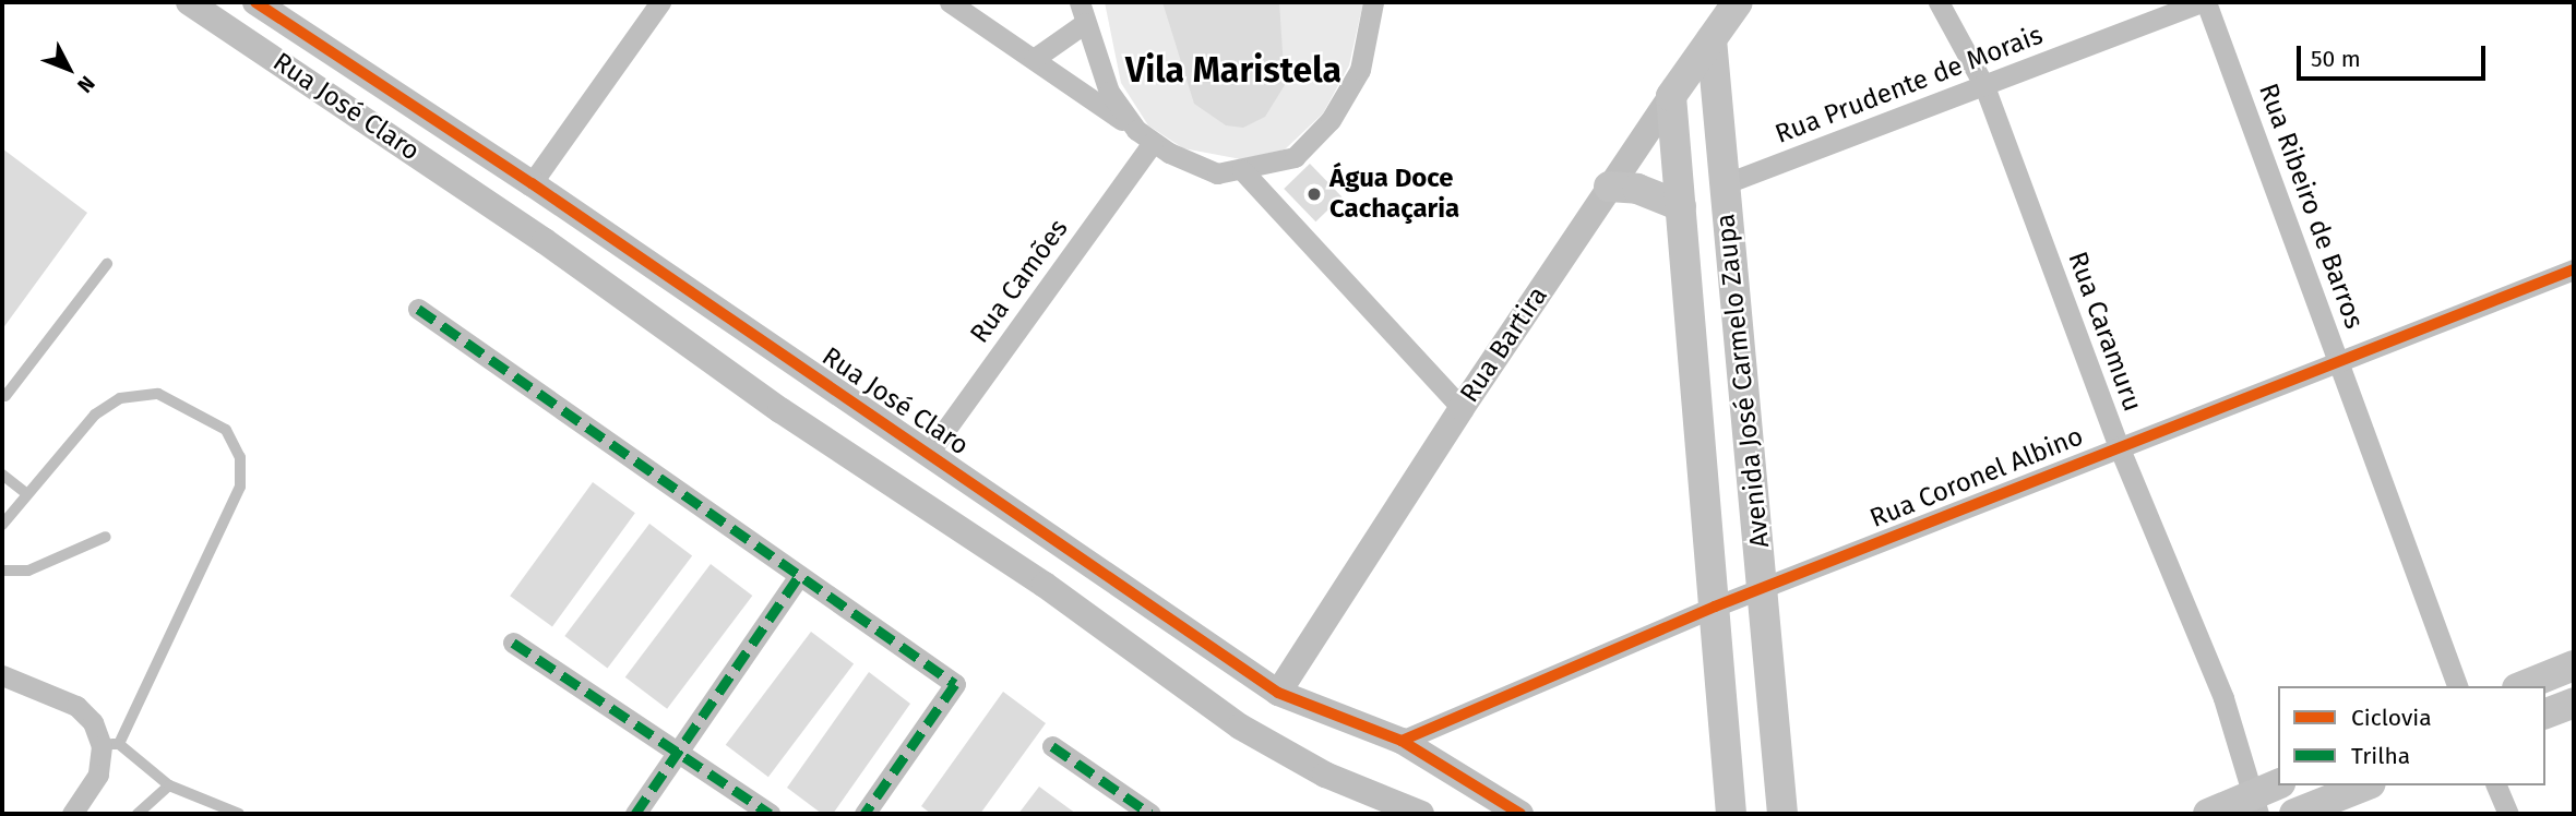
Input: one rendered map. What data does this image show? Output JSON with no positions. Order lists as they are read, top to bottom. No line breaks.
{"streets":{"main road":["Rua Bartira","Avenida José Carmelo Zaupa"],"street":["Rua Prudente de Morais","Rua José Claro","Rua Ribeiro de Barros","Rua Camões","Rua Caramuru","Rua Coronel Albino"]},"crossings":[["Rua Prudente de Morais","Rua Caramuru"],["Rua Prudente de Morais","Avenida José Carmelo Zaupa"],["Rua José Claro","Rua Camões"],["Rua José Claro","Rua Bartira"],["Rua José Claro","Rua Coronel Albino"],["Rua Ribeiro de Barros","Rua Coronel Albino"],["Rua Caramuru","Rua Coronel Albino"],["Rua Bartira","Avenida José Carmelo Zaupa"],["Avenida José Carmelo Zaupa","Rua Coronel Albino"]],"districts":["Vila Maristela"],"places":["Água Doce Cachaçaria"],"legend":["Ciclovia","Trilha"],"scale_bar":"50 m","north":"bottom right"}
